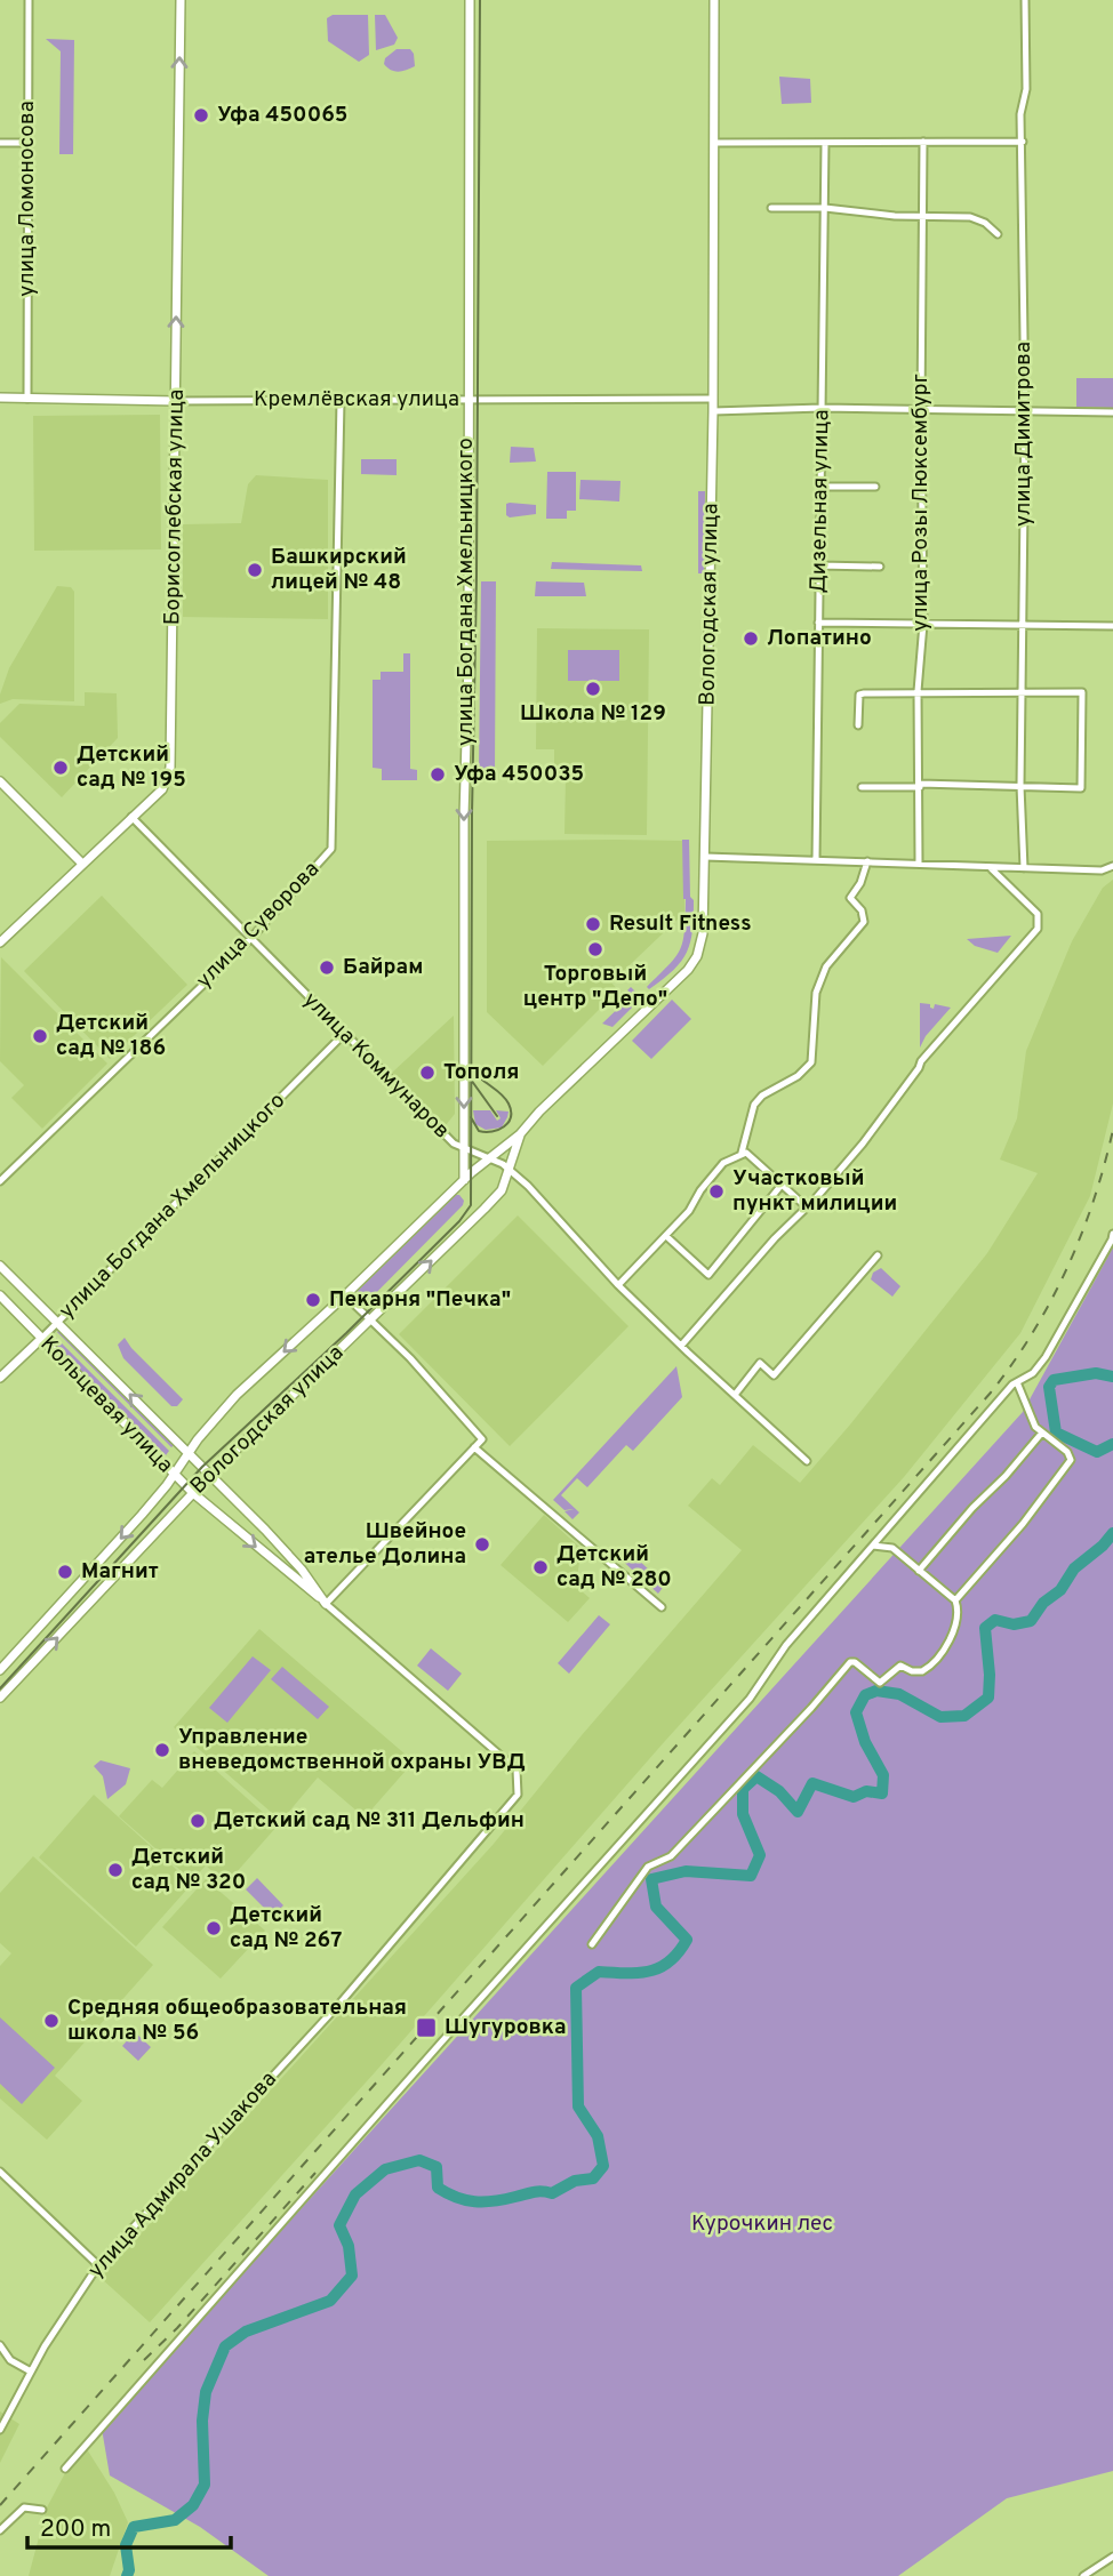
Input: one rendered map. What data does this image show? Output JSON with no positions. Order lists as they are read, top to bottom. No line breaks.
{"streets":{"main road":["Кремлёвская улица","Борисоглебская улица","улица Богдана Хмельницкого","Вологодская улица","Кольцевая улица"],"street":["улица Ломоносова","улица Димитрова","Дизельная улица","улица Розы Люксембург","улица Суворова","улица Коммунаров","улица Адмирала Ушакова"]},"crossings":[["улица Ломоносова","Кремлёвская улица"],["Кремлёвская улица","Борисоглебская улица"],["Кремлёвская улица","улица Богдана Хмельницкого"],["Кремлёвская улица","Вологодская улица"],["Кремлёвская улица","улица Суворова"],["Борисоглебская улица","улица Коммунаров"],["улица Богдана Хмельницкого","Вологодская улица"],["улица Богдана Хмельницкого","улица Коммунаров"],["улица Богдана Хмельницкого","Кольцевая улица"],["Вологодская улица","улица Коммунаров"],["Вологодская улица","Кольцевая улица"],["улица Суворова","улица Коммунаров"],["Кольцевая улица","улица Адмирала Ушакова"]],"one_way":["Борисоглебская улица","улица Богдана Хмельницкого"],"parks":["Курочкин лес"],"places":{"other":["Уфа 450065","Башкирский лицей № 48","Лопатино","Школа № 129","Детский сад № 195","Уфа 450035","Result Fitness","Торговый центр \"Депо\"","Байрам","Детский сад № 186","Тополя","Участковый пункт милиции","Пекарня \"Печка\"","Швейное ателье Долина","Детский сад № 280","Магнит","Управление вневедомственной охраны УВД","Детский сад № 311 Дельфин","Детский сад № 320","Детский сад № 267","Средняя общеобразовательная школа № 56"],"transit":["Шугуровка"]},"scale_bar":"200 m"}
